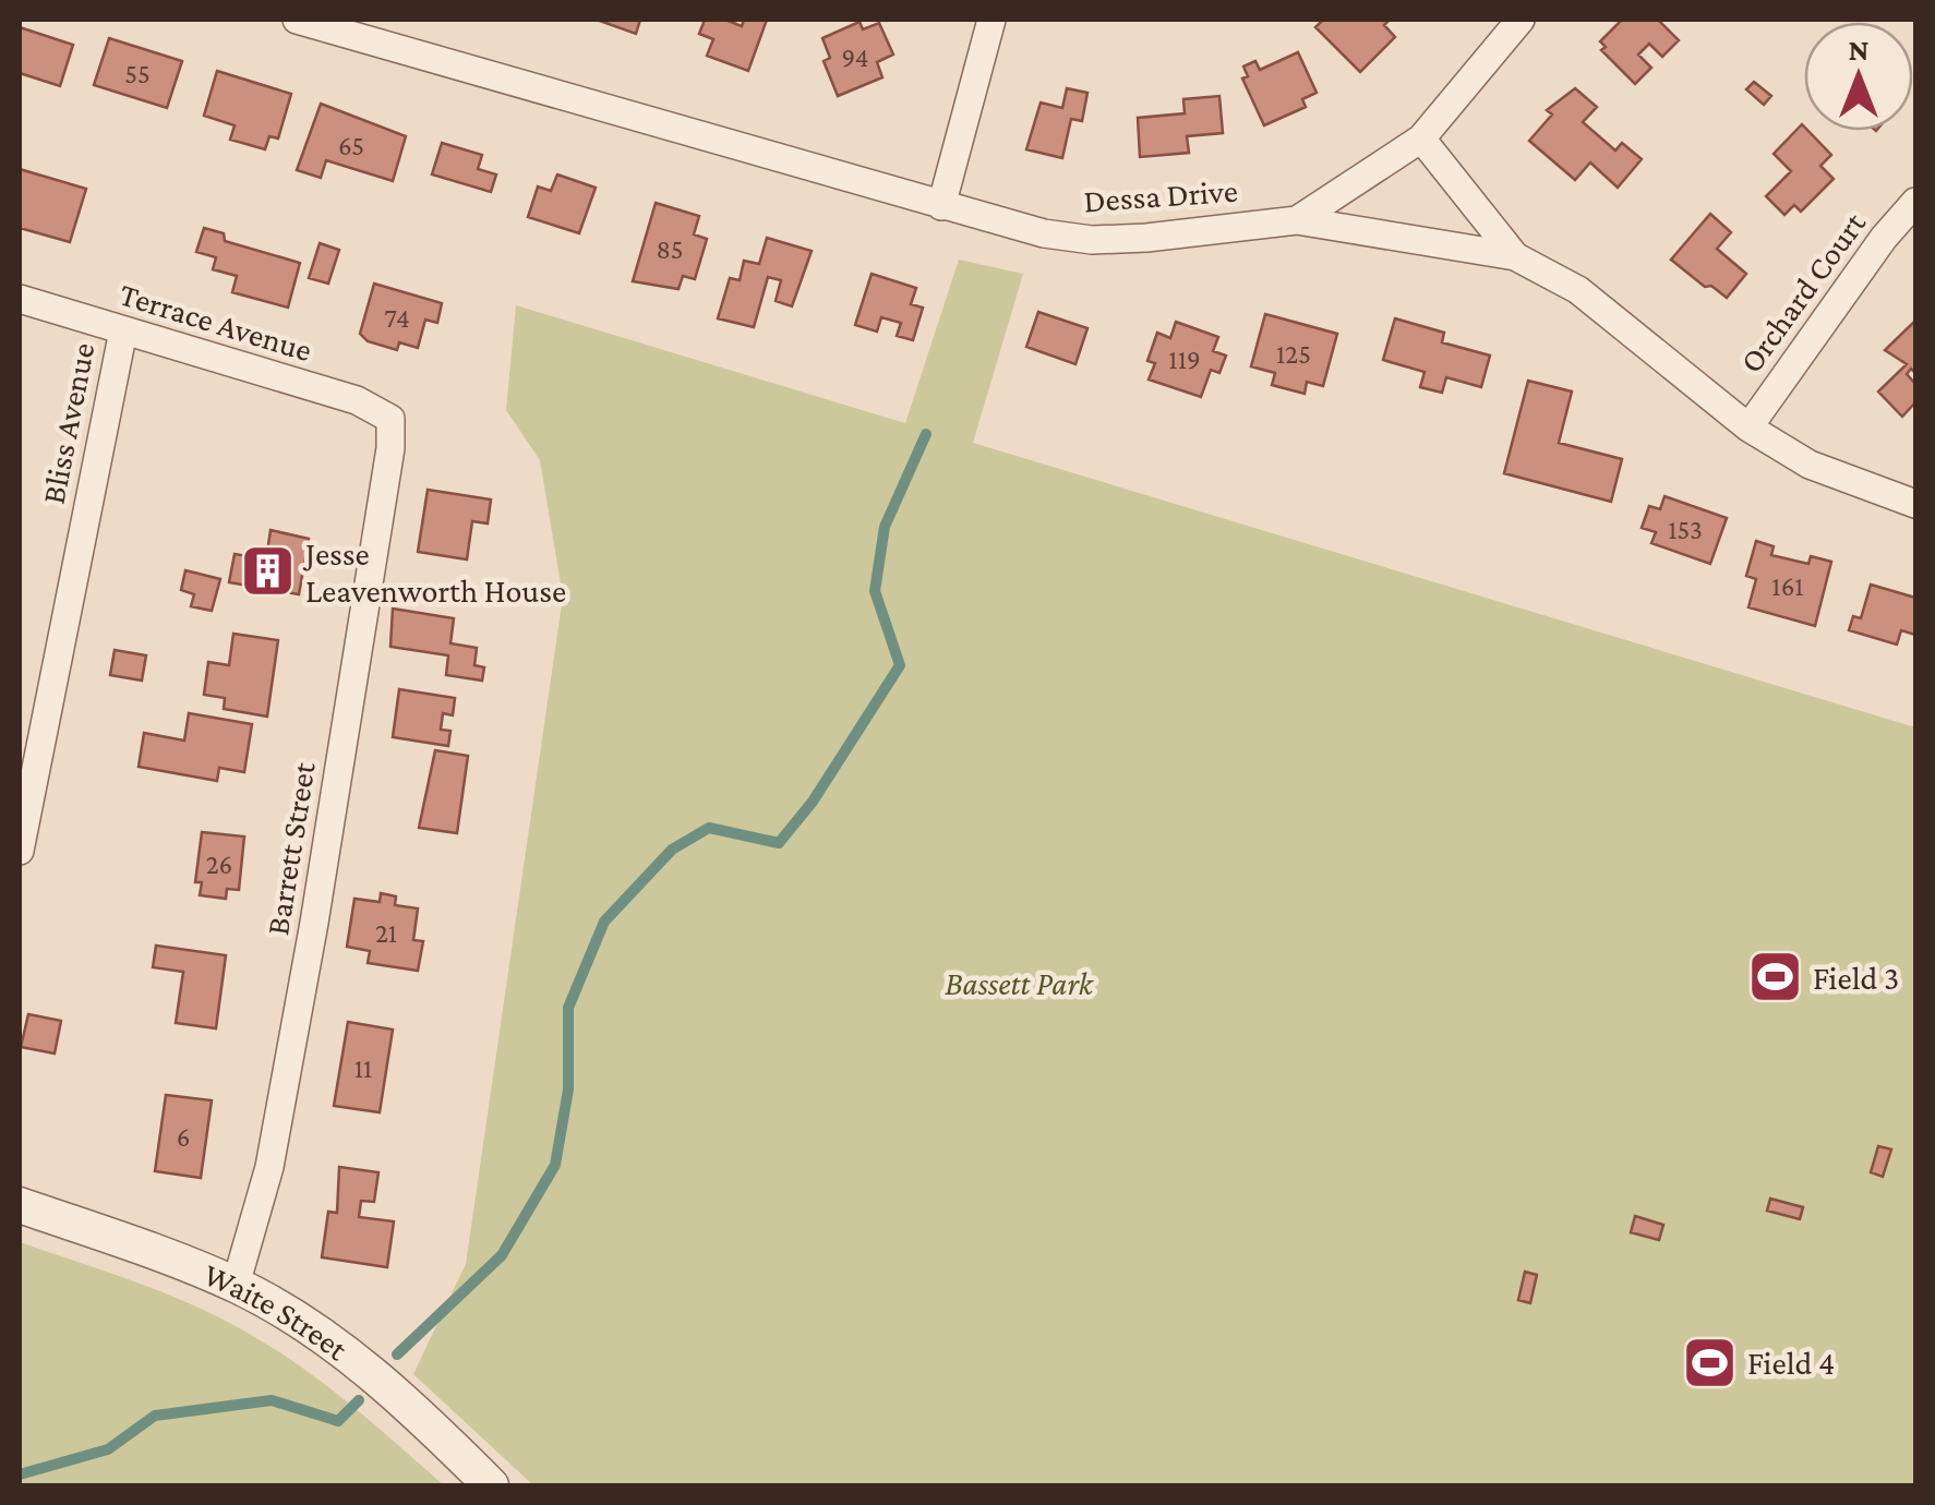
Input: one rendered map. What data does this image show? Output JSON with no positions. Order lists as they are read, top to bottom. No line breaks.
{"streets":{"street":["Dessa Drive","Orchard Court","Terrace Avenue","Bliss Avenue","Barrett Street","Waite Street"]},"crossings":[["Dessa Drive","Orchard Court"],["Terrace Avenue","Bliss Avenue"],["Terrace Avenue","Barrett Street"],["Barrett Street","Waite Street"]],"parks":["Bassett Park"],"places":{"building":["Jesse Leavenworth House"],"sports":["Field 3","Field 4"]},"house_numbers":["94","55","65","85","74","125","119","153","161","26","21","11","6"],"north":"top"}
